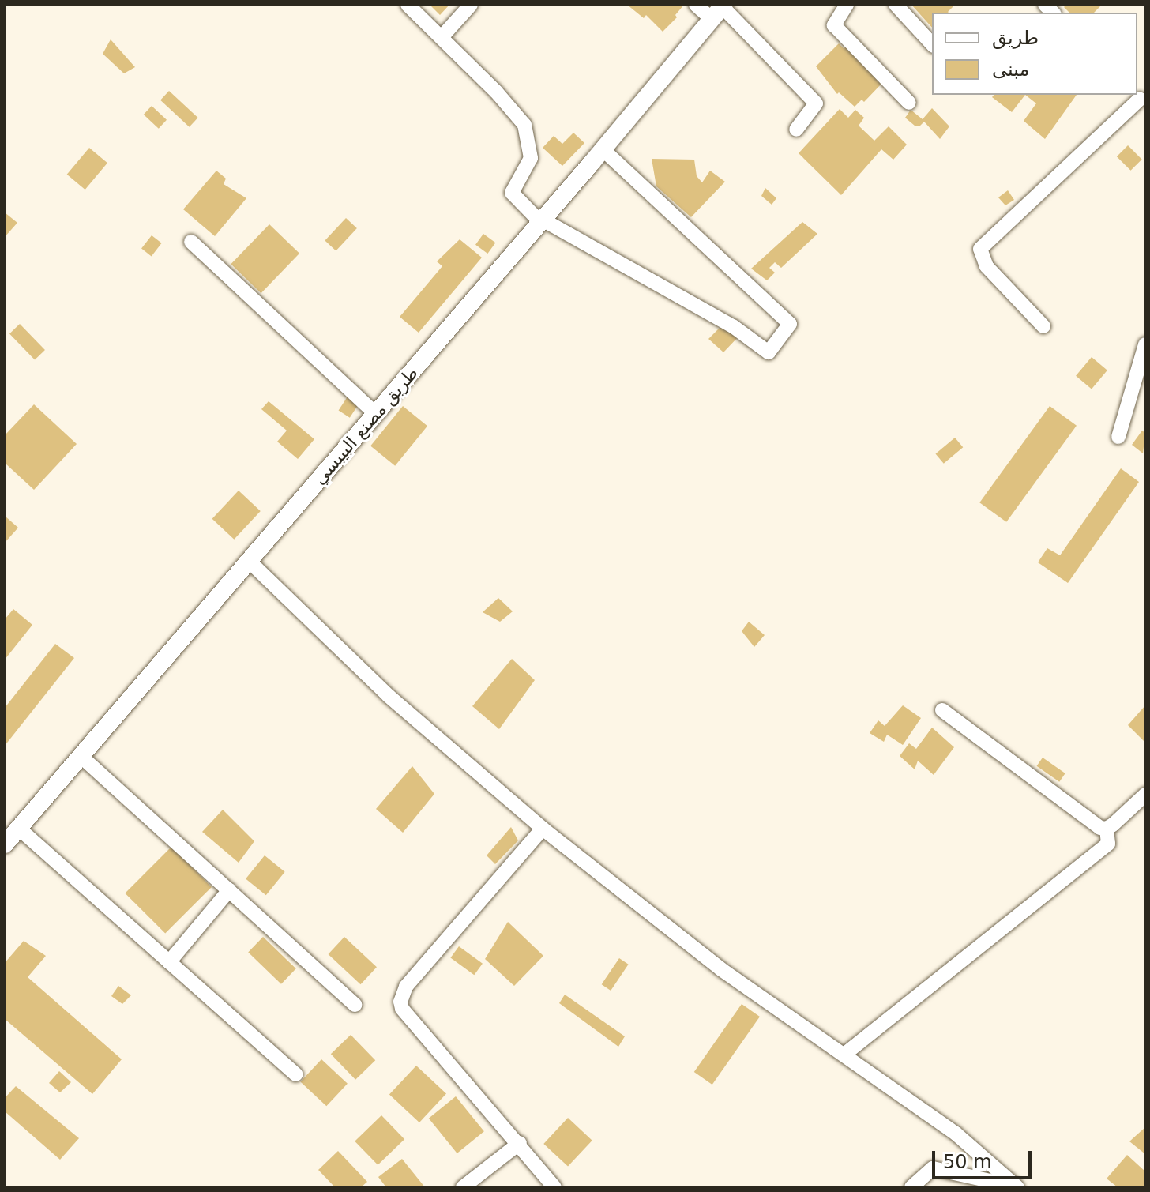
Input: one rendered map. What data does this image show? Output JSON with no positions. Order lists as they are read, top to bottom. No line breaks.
{"streets":{"main road":["طريق مصنع البيبسي"]},"legend":["طريق","مبنى"],"scale_bar":"50 m"}
